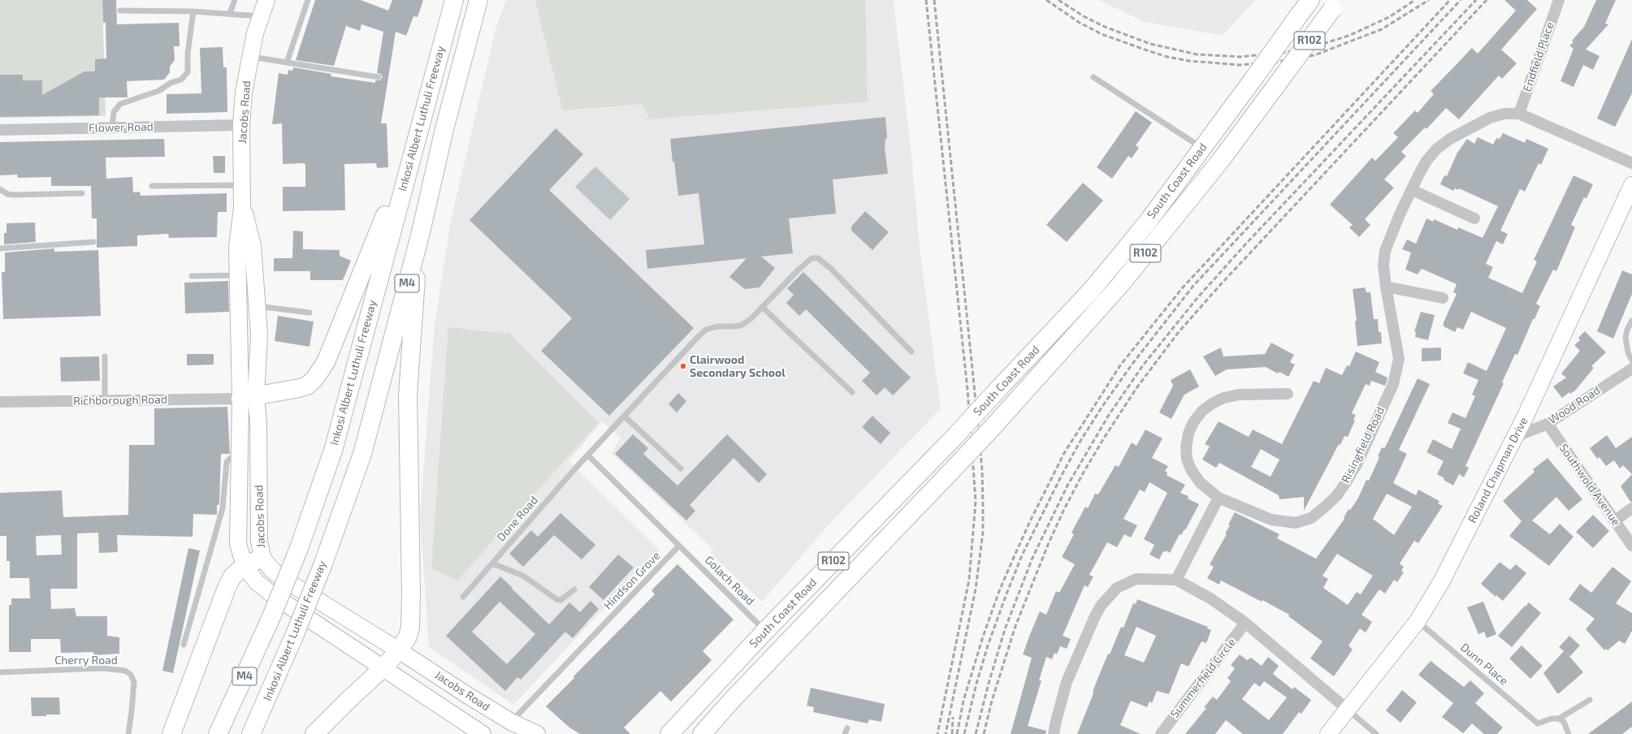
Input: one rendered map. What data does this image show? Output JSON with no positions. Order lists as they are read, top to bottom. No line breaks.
{"streets":{"highway":["R102","Inkosi Albert Luthuli Freeway","South Coast Road","M4"],"street":["Endfield Place","Jacobs Road","Flower Road","Richborough Road","Wood Road","Risingfield Road","Roland Chapman Drive","Southwold Avenue","Summerfield Circle"],"lane":["Done Road","Hindson Grove","Golach Road","Cherry Road","Dunn Place"]},"crossings":[["Endfield Place","Risingfield Road"],["Jacobs Road","Flower Road"],["Jacobs Road","Richborough Road"],["Jacobs Road","Hindson Grove"],["South Coast Road","Golach Road"],["Wood Road","Roland Chapman Drive"],["Wood Road","Southwold Avenue"],["Roland Chapman Drive","Dunn Place"],["Hindson Grove","Golach Road"]],"places":["Clairwood Secondary School"]}
